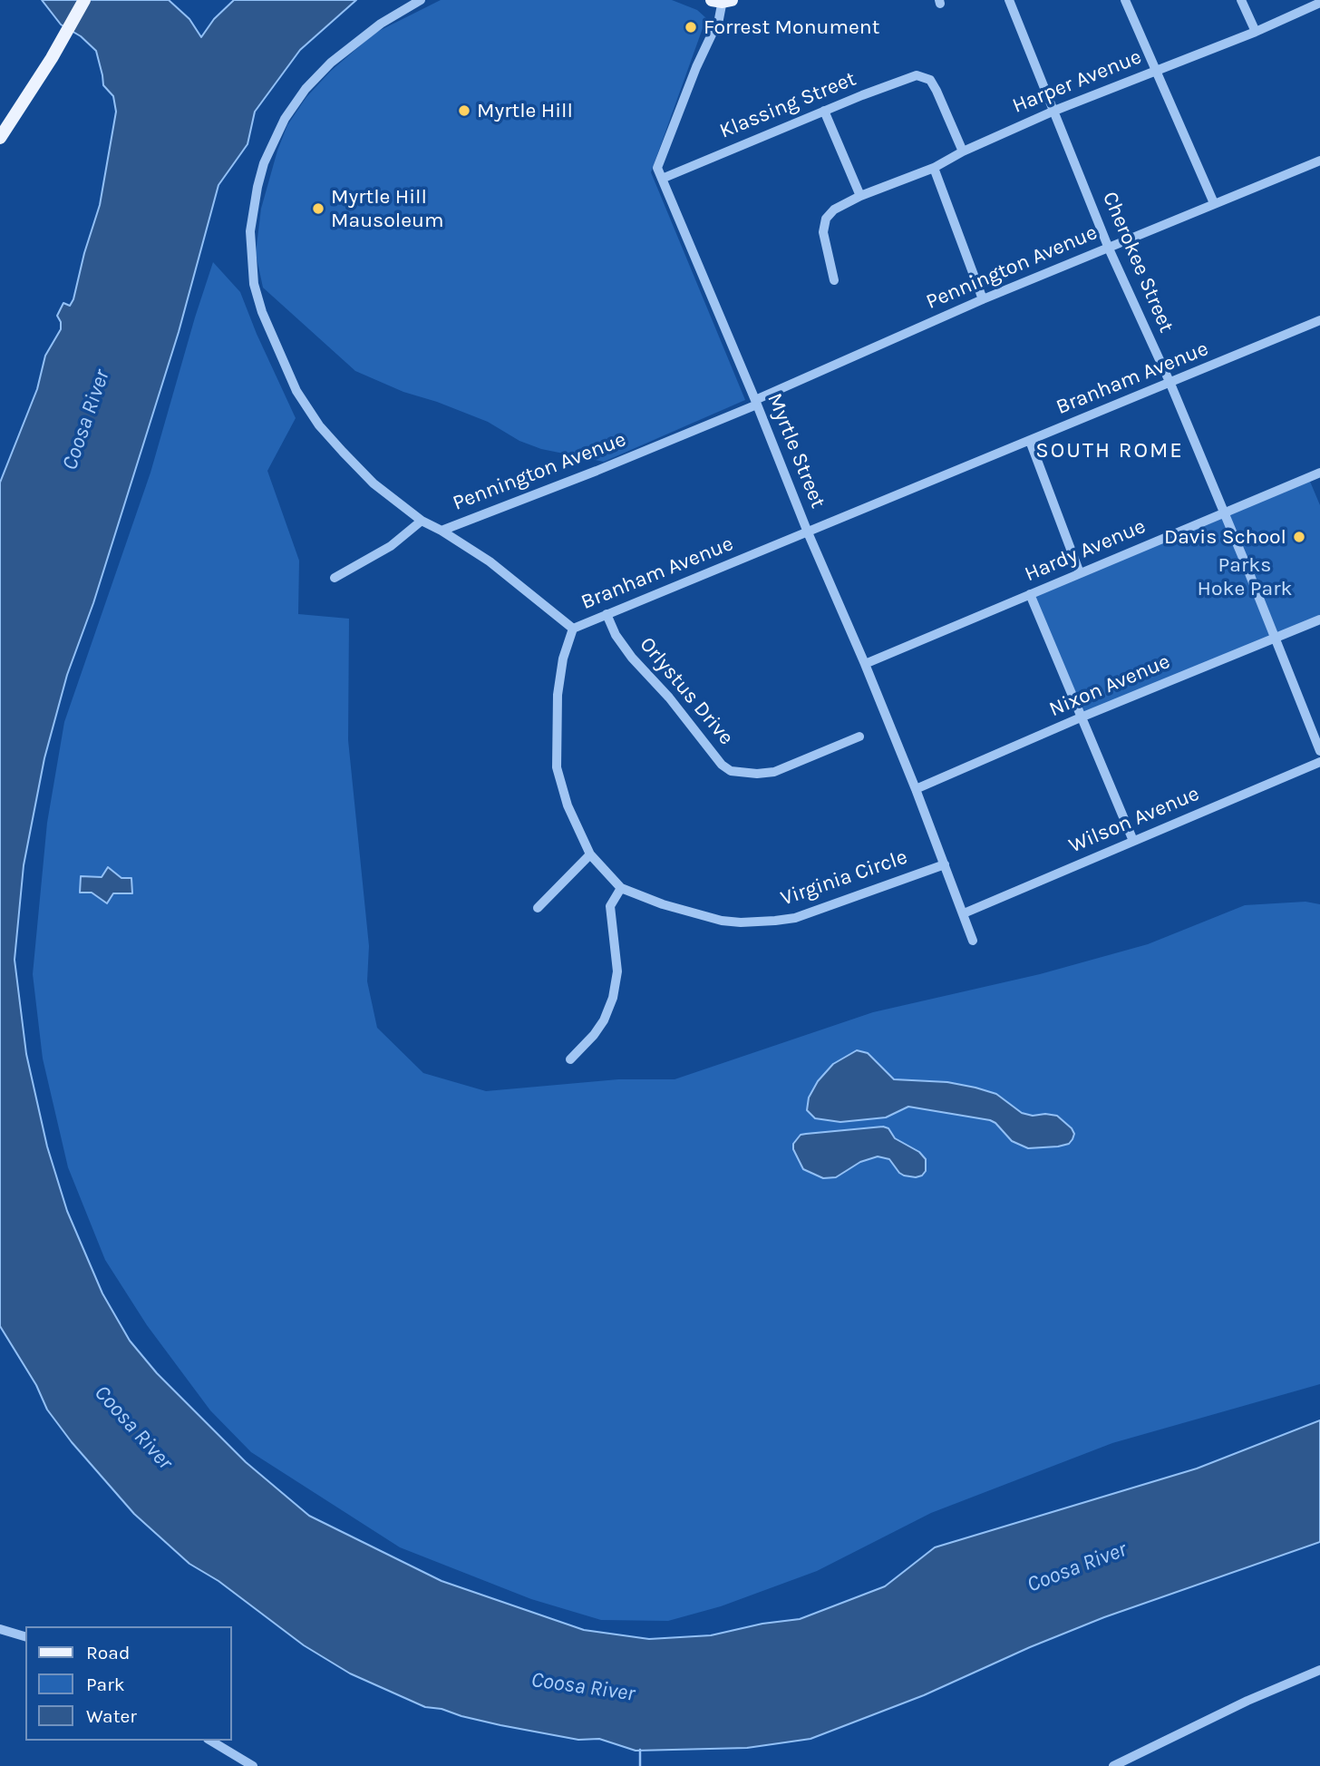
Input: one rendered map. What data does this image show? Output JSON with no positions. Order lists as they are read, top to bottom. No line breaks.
{"streets":{"street":["Harper Avenue","Klassing Street","Cherokee Street","Pennington Avenue","Branham Avenue","Myrtle Street","Hardy Avenue","Nixon Avenue","Orlystus Drive","Wilson Avenue","Virginia Circle"]},"crossings":[["Harper Avenue","Klassing Street"],["Harper Avenue","Cherokee Street"],["Klassing Street","Myrtle Street"],["Cherokee Street","Pennington Avenue"],["Cherokee Street","Branham Avenue"],["Cherokee Street","Hardy Avenue"],["Cherokee Street","Nixon Avenue"],["Pennington Avenue","Branham Avenue"],["Pennington Avenue","Myrtle Street"],["Branham Avenue","Myrtle Street"],["Branham Avenue","Orlystus Drive"],["Branham Avenue","Virginia Circle"],["Myrtle Street","Hardy Avenue"],["Myrtle Street","Nixon Avenue"],["Myrtle Street","Wilson Avenue"],["Myrtle Street","Virginia Circle"]],"districts":["SOUTH ROME"],"water":["Coosa River"],"parks":["Parks Hoke Park"],"places":["Forrest Monument","Myrtle Hill","Myrtle Hill Mausoleum","Davis School"],"legend":["Road","Park","Water"]}
